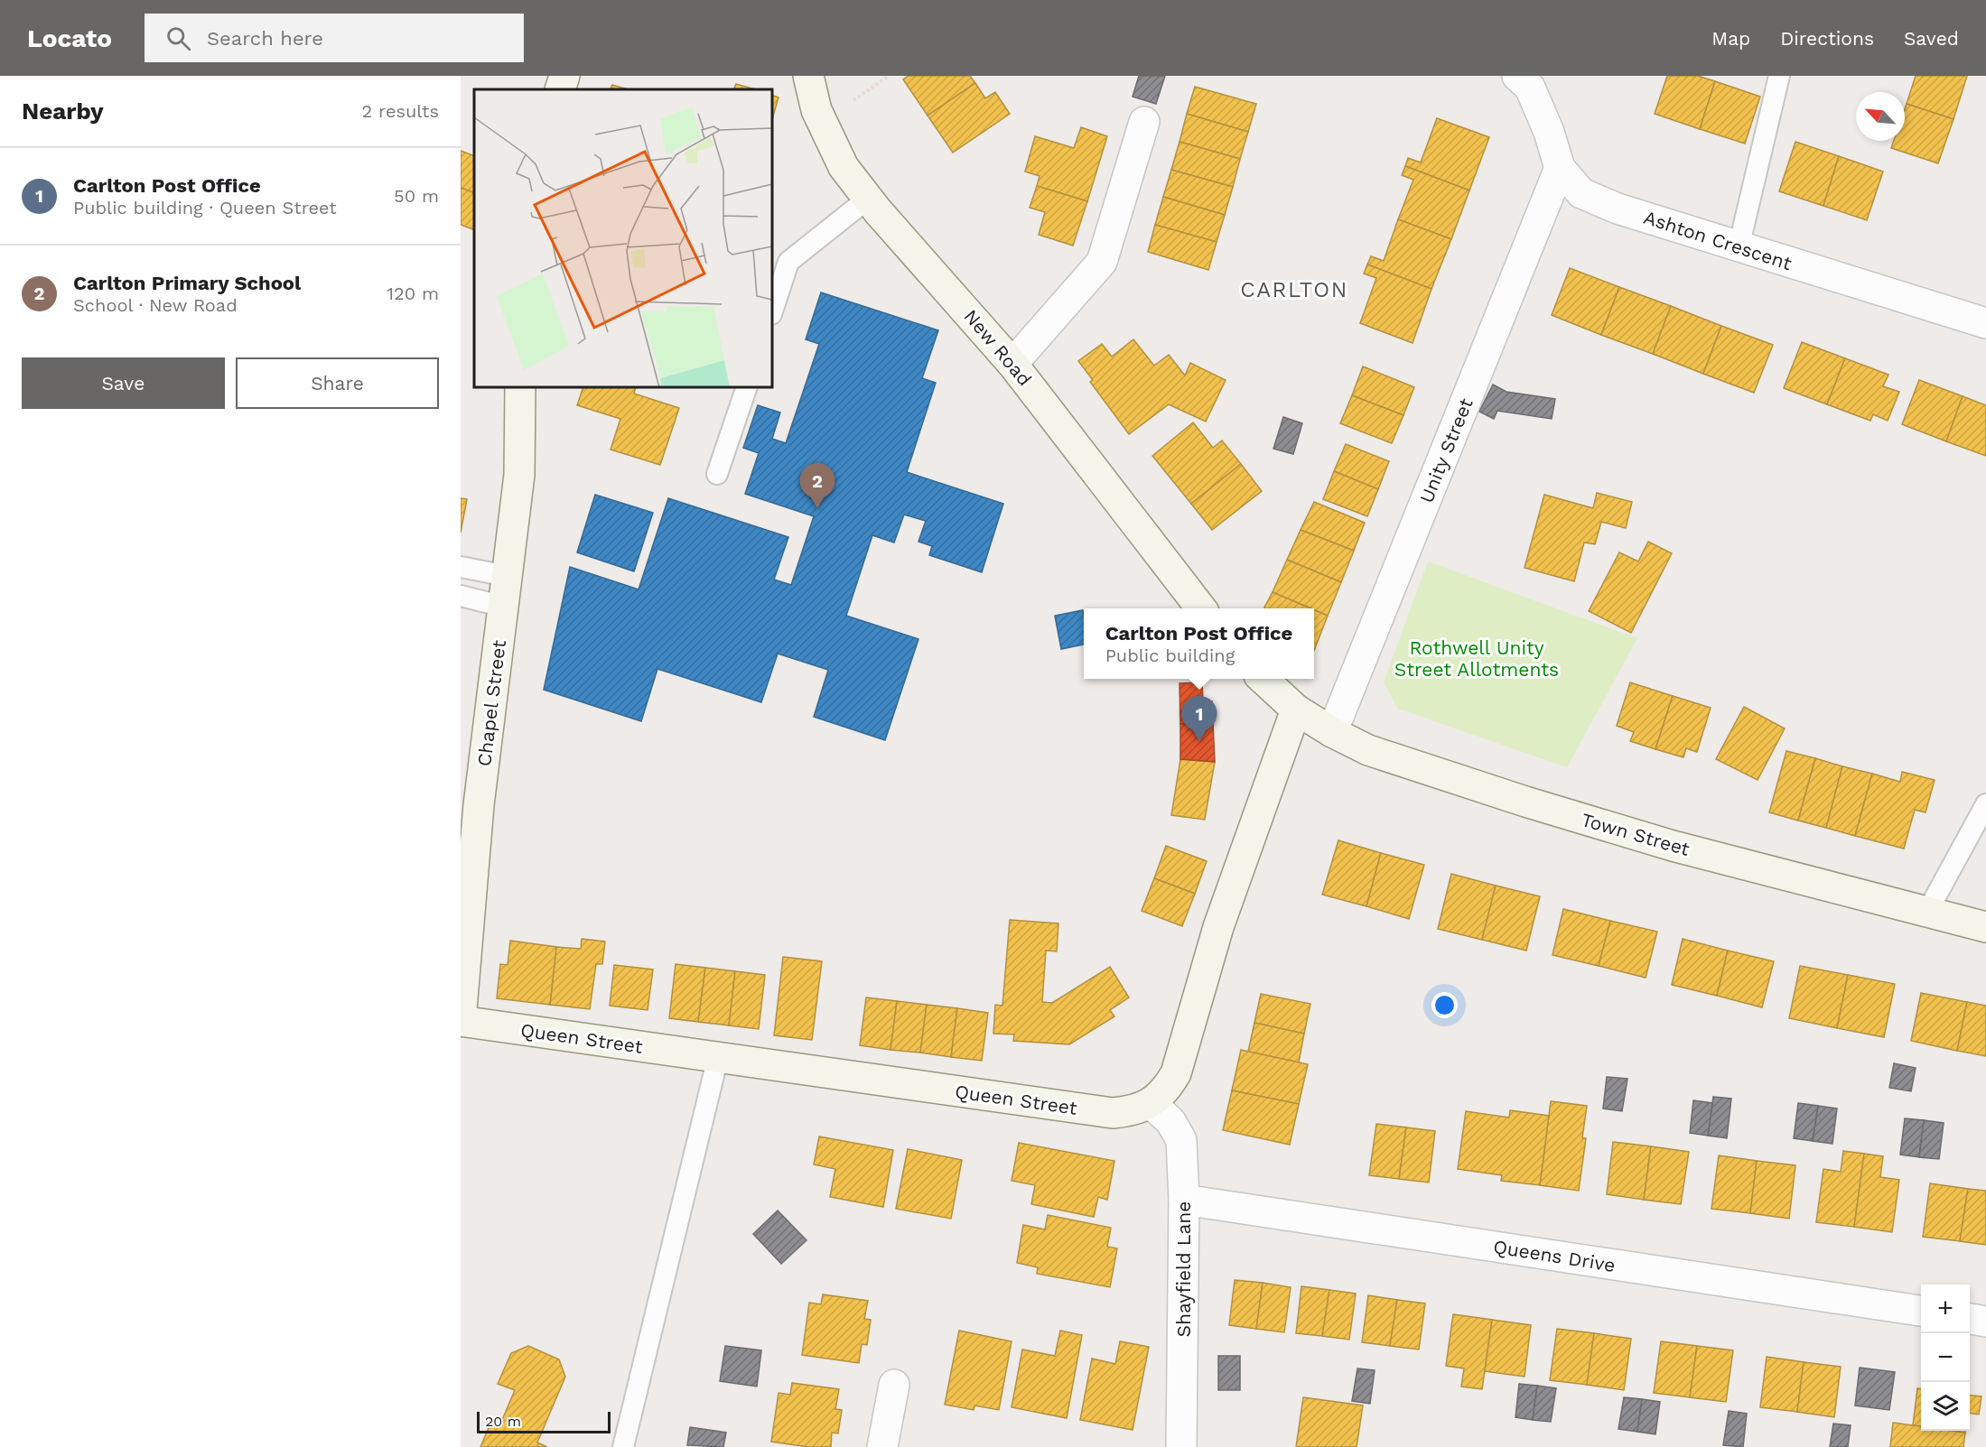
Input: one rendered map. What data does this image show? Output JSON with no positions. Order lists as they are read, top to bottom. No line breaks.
{"streets":{"street":["Ashton Crescent","New Road","Unity Street","Chapel Street","Town Street","Queen Street","Queens Drive","Shayfield Lane"]},"crossings":[["Ashton Crescent","Unity Street"],["Unity Street","Town Street"],["Chapel Street","Queen Street"],["Town Street","Queen Street"],["Queen Street","Shayfield Lane"],["Queens Drive","Shayfield Lane"]],"districts":["CARLTON"],"parks":["Rothwell Unity Street Allotments"],"scale_bar":"20 m","north":"top left","page":{"header":"Locato","search":"Search here","nav":["Map","Directions","Saved"],"heading":["Nearby","2 results"],"list":[{"mark":"1","name":"Carlton Post Office","note":"Public building · Queen Street","value":"50 m"},{"mark":"2","name":"Carlton Primary School","note":"School · New Road","value":"120 m"}],"buttons":["Save","Share"],"pins":["2","1"],"popup":["Carlton Post Office","Public building"],"map_buttons":["+","−"],"scale":"20 m"}}
